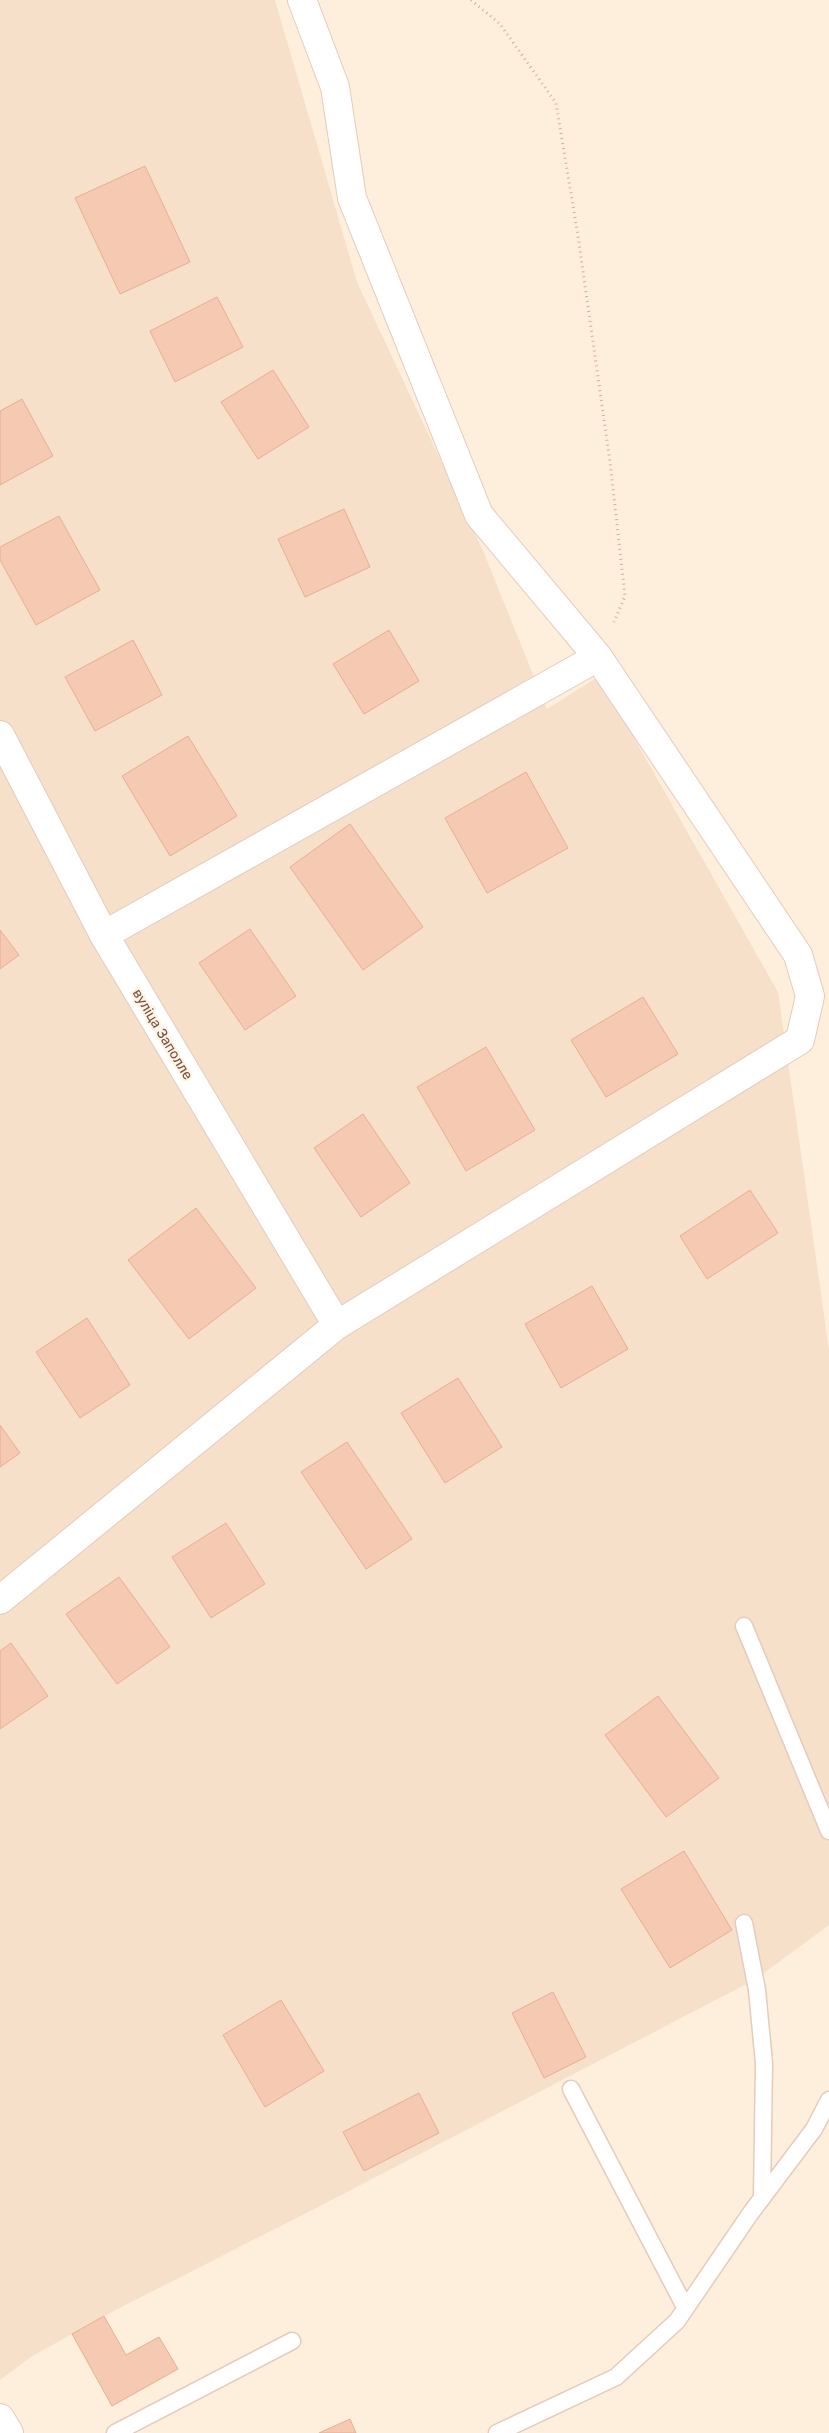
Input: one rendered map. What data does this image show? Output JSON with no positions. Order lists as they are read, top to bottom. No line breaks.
{"streets":{"street":["вуліца Заполле"]}}
